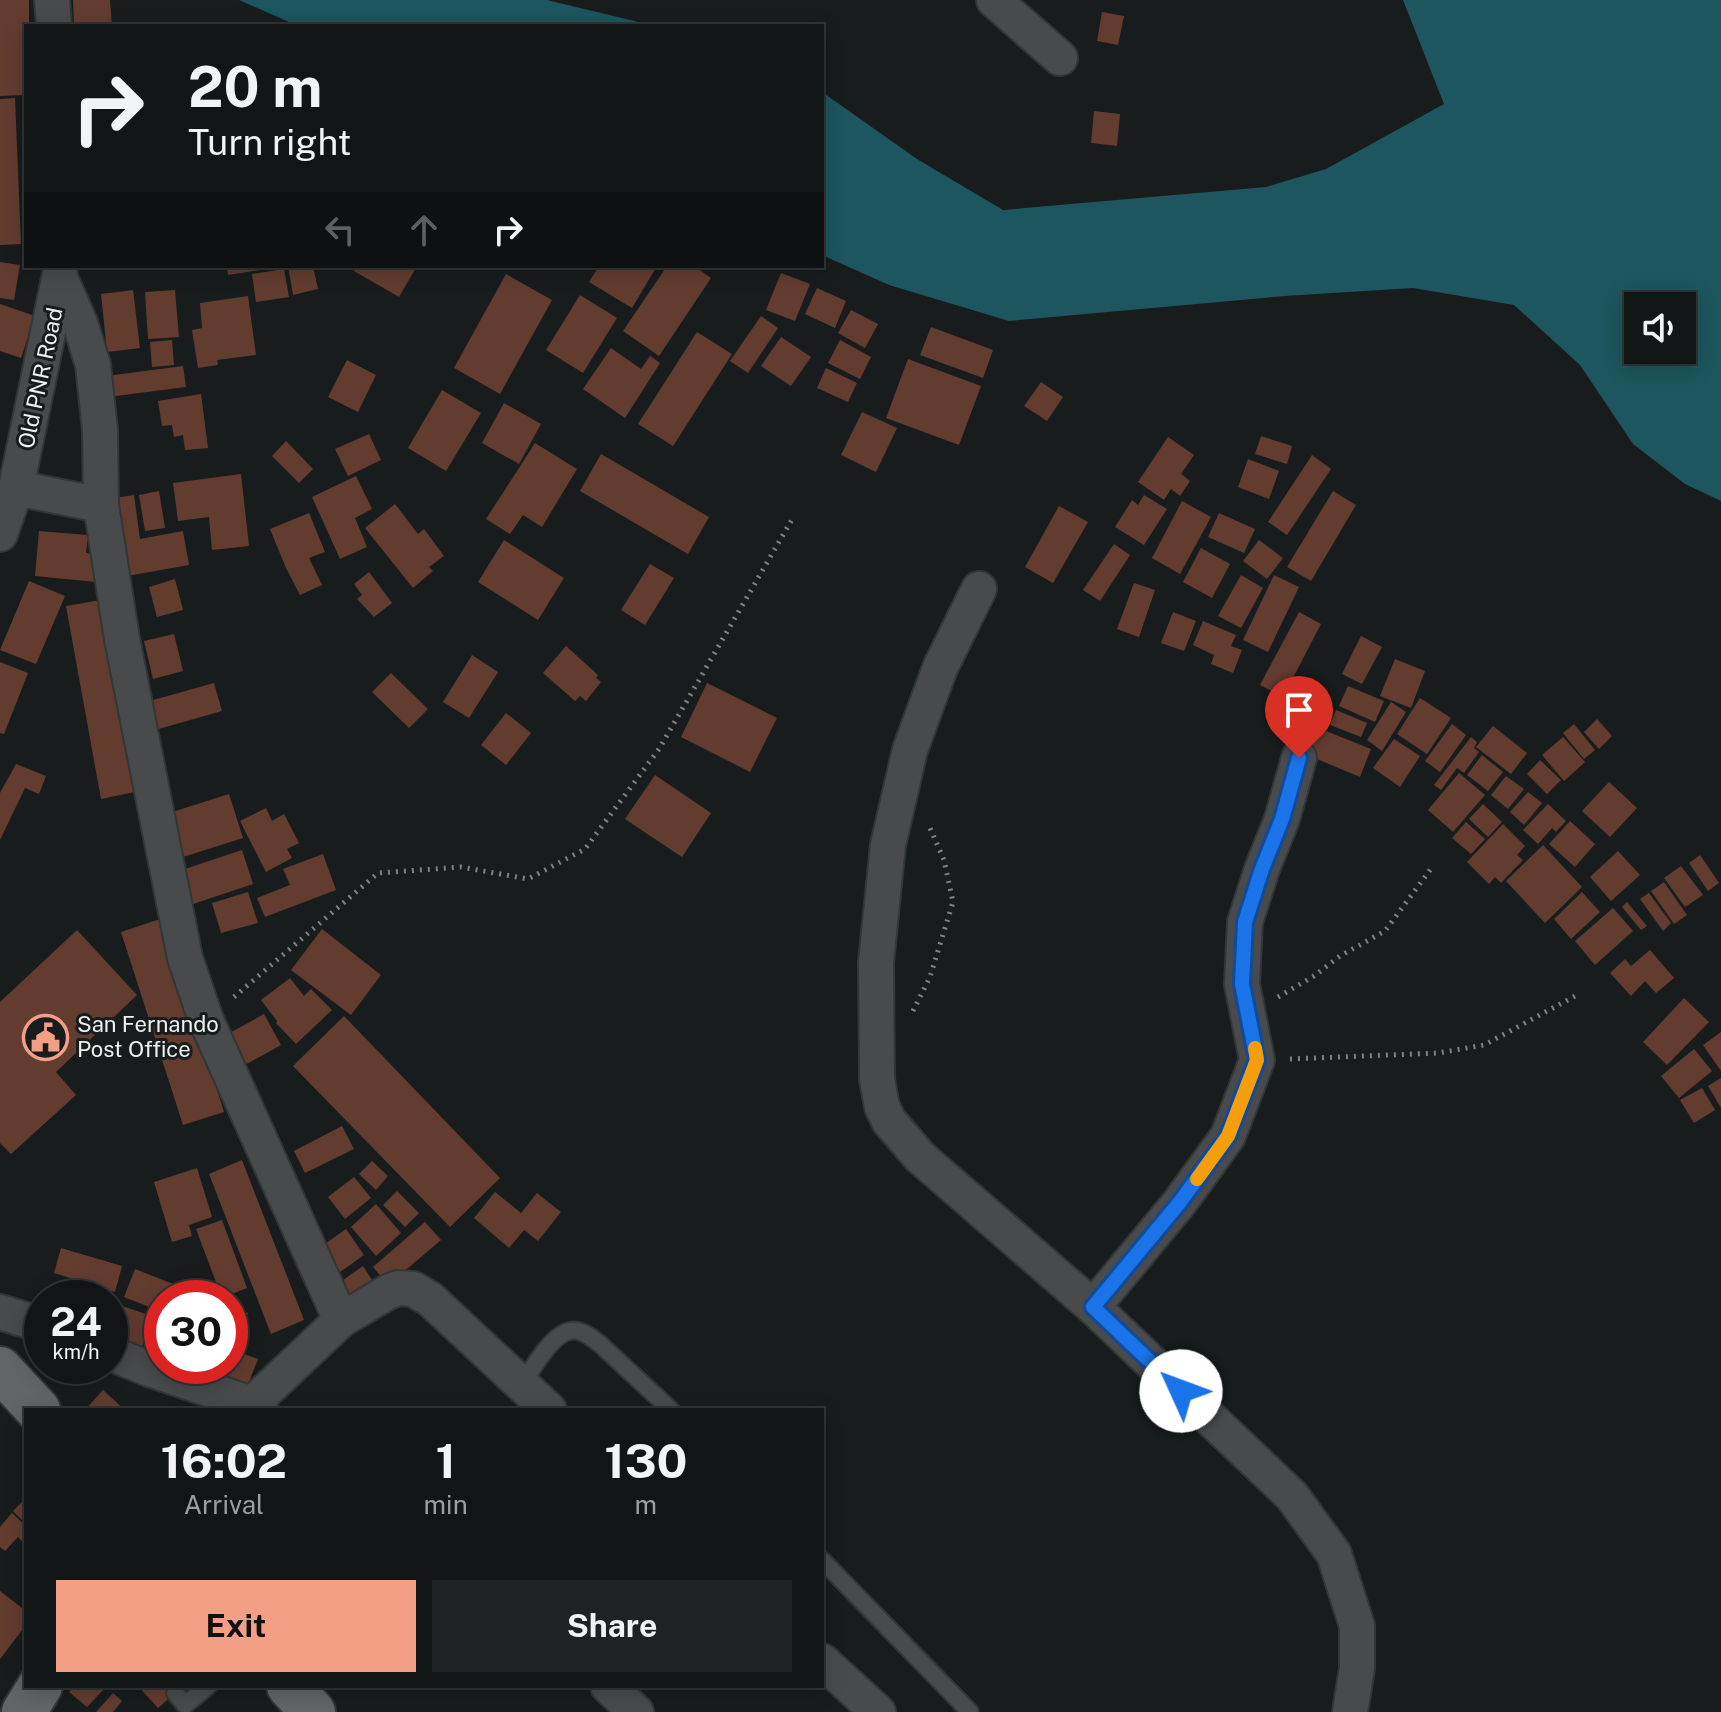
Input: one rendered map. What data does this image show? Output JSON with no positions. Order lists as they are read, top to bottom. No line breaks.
{"streets":{"street":["Old PNR Road"]},"places":{"public building":["San Fernando Post Office"]},"page":{"turn":["20 m","Turn right"],"speed":"24 km/h","limit":"30","eta":["16:02","Arrival","1","min","130","m"],"buttons":["Exit","Share"]}}
